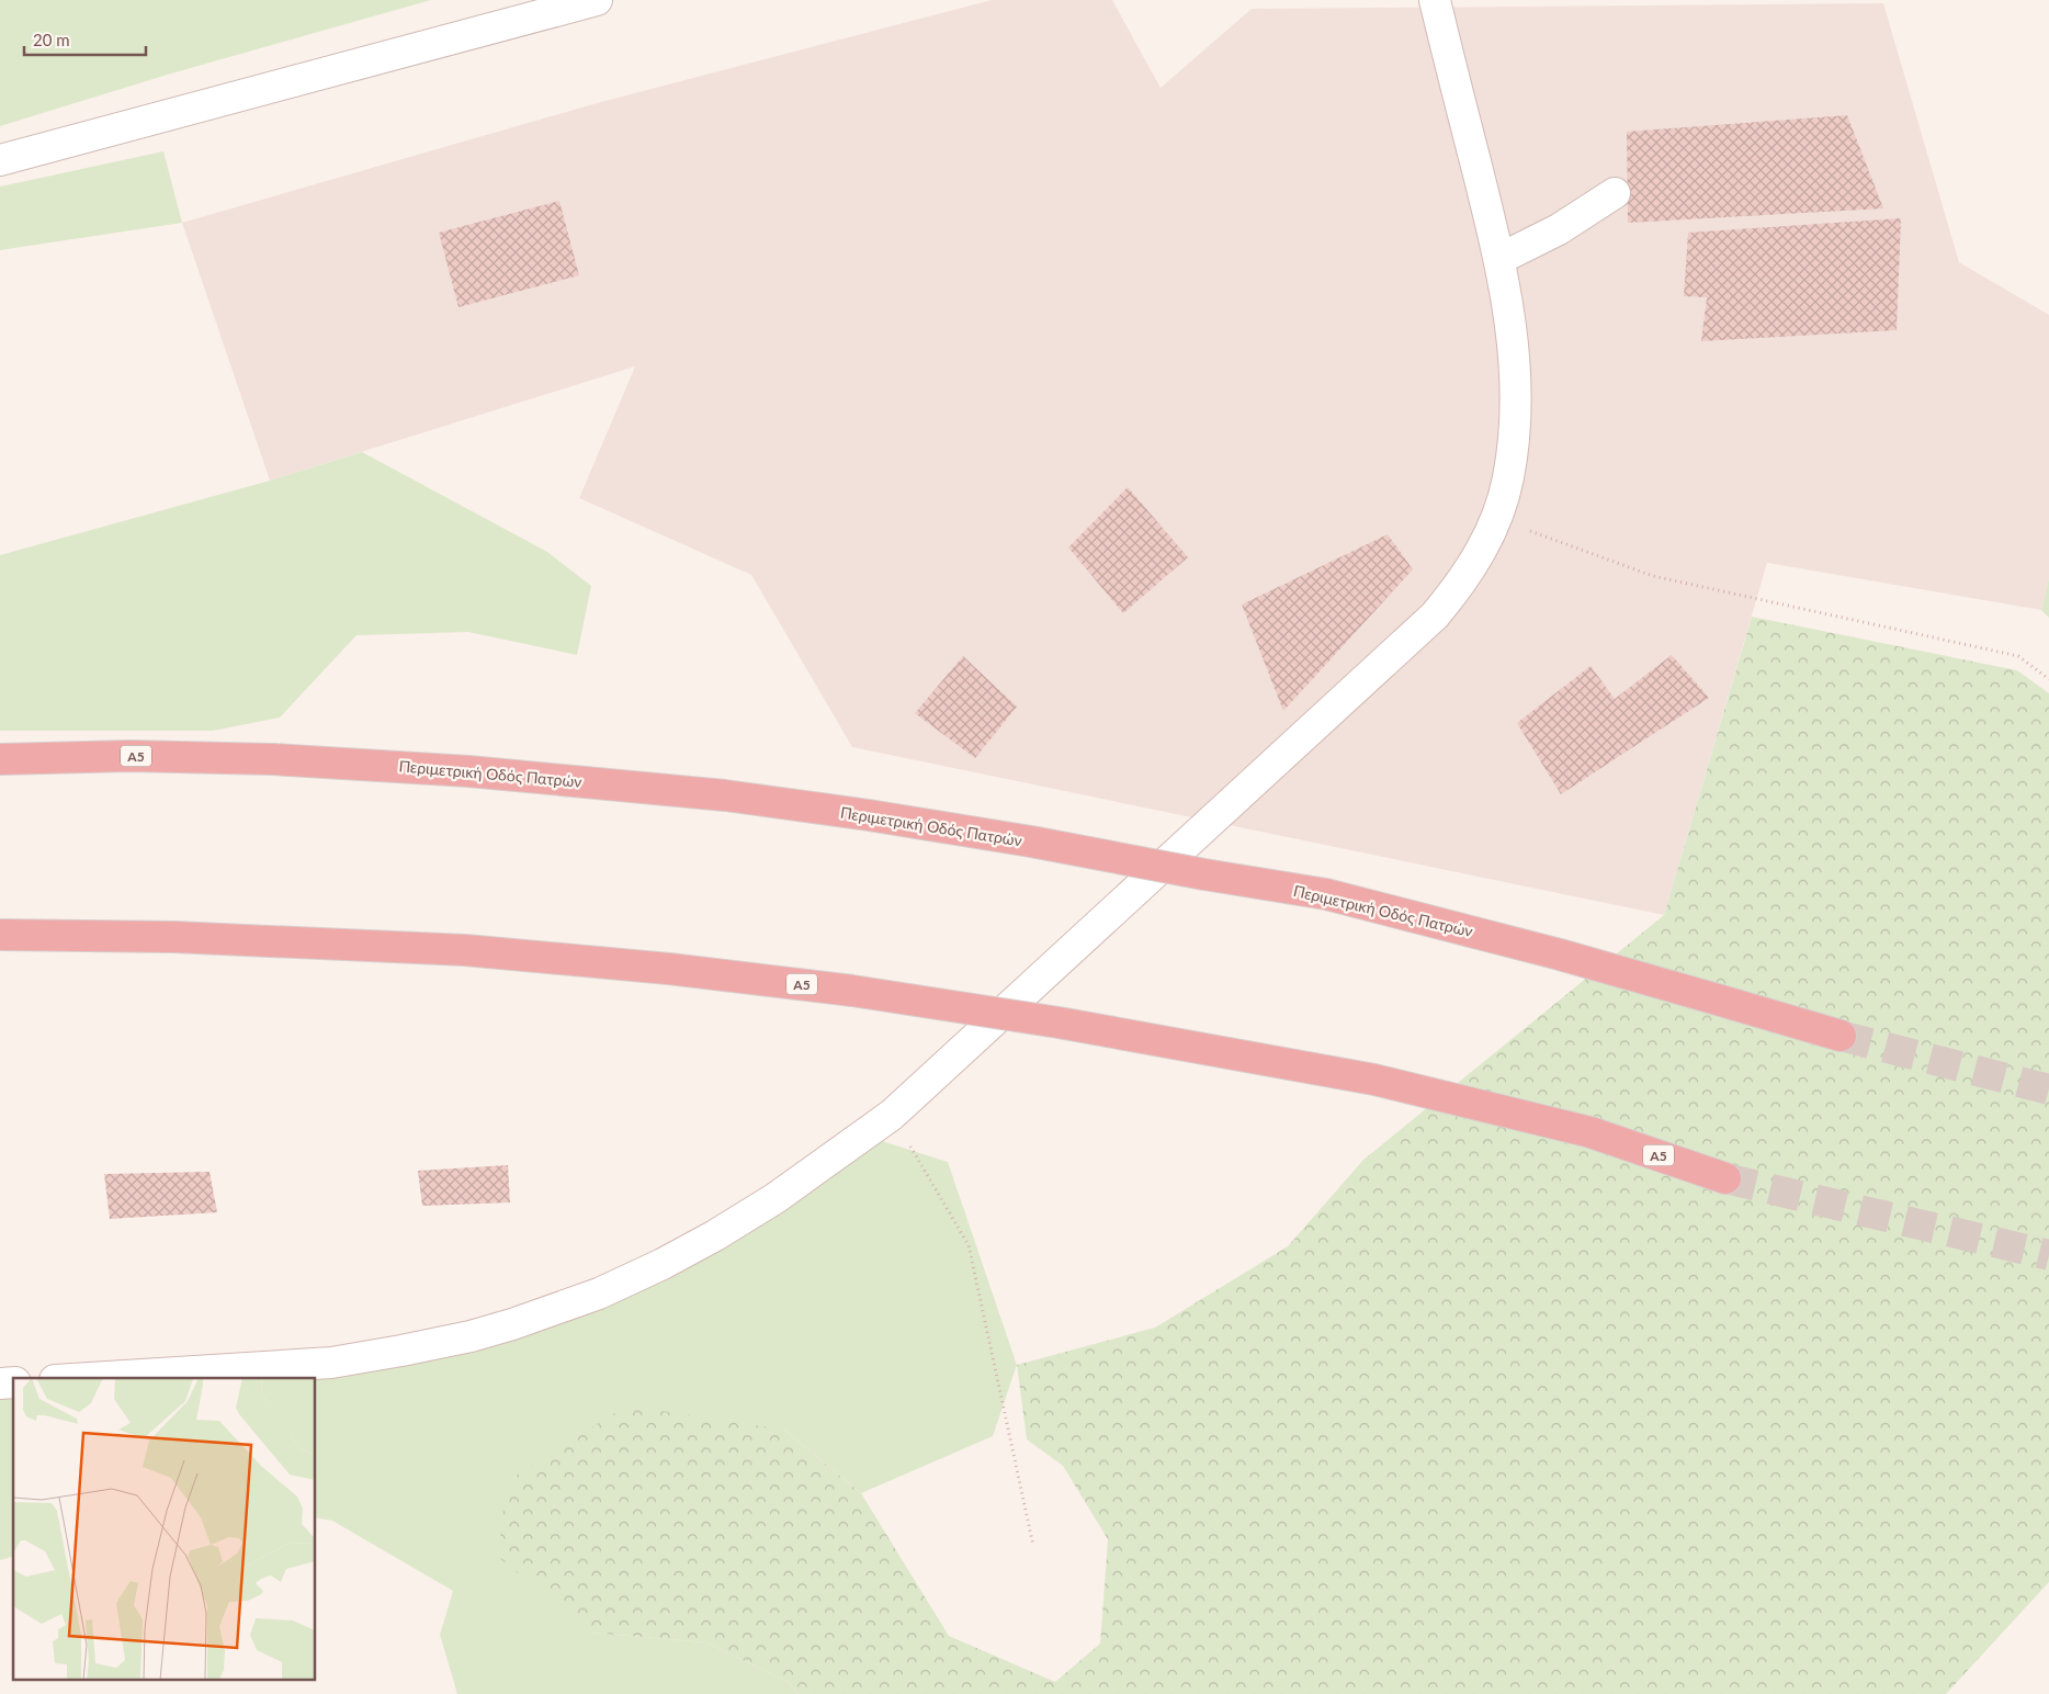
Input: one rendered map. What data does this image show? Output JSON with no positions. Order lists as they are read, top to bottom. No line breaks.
{"streets":{"highway":["Α5","Περιμετρική Οδός Πατρών"]},"scale_bar":"20 m"}
